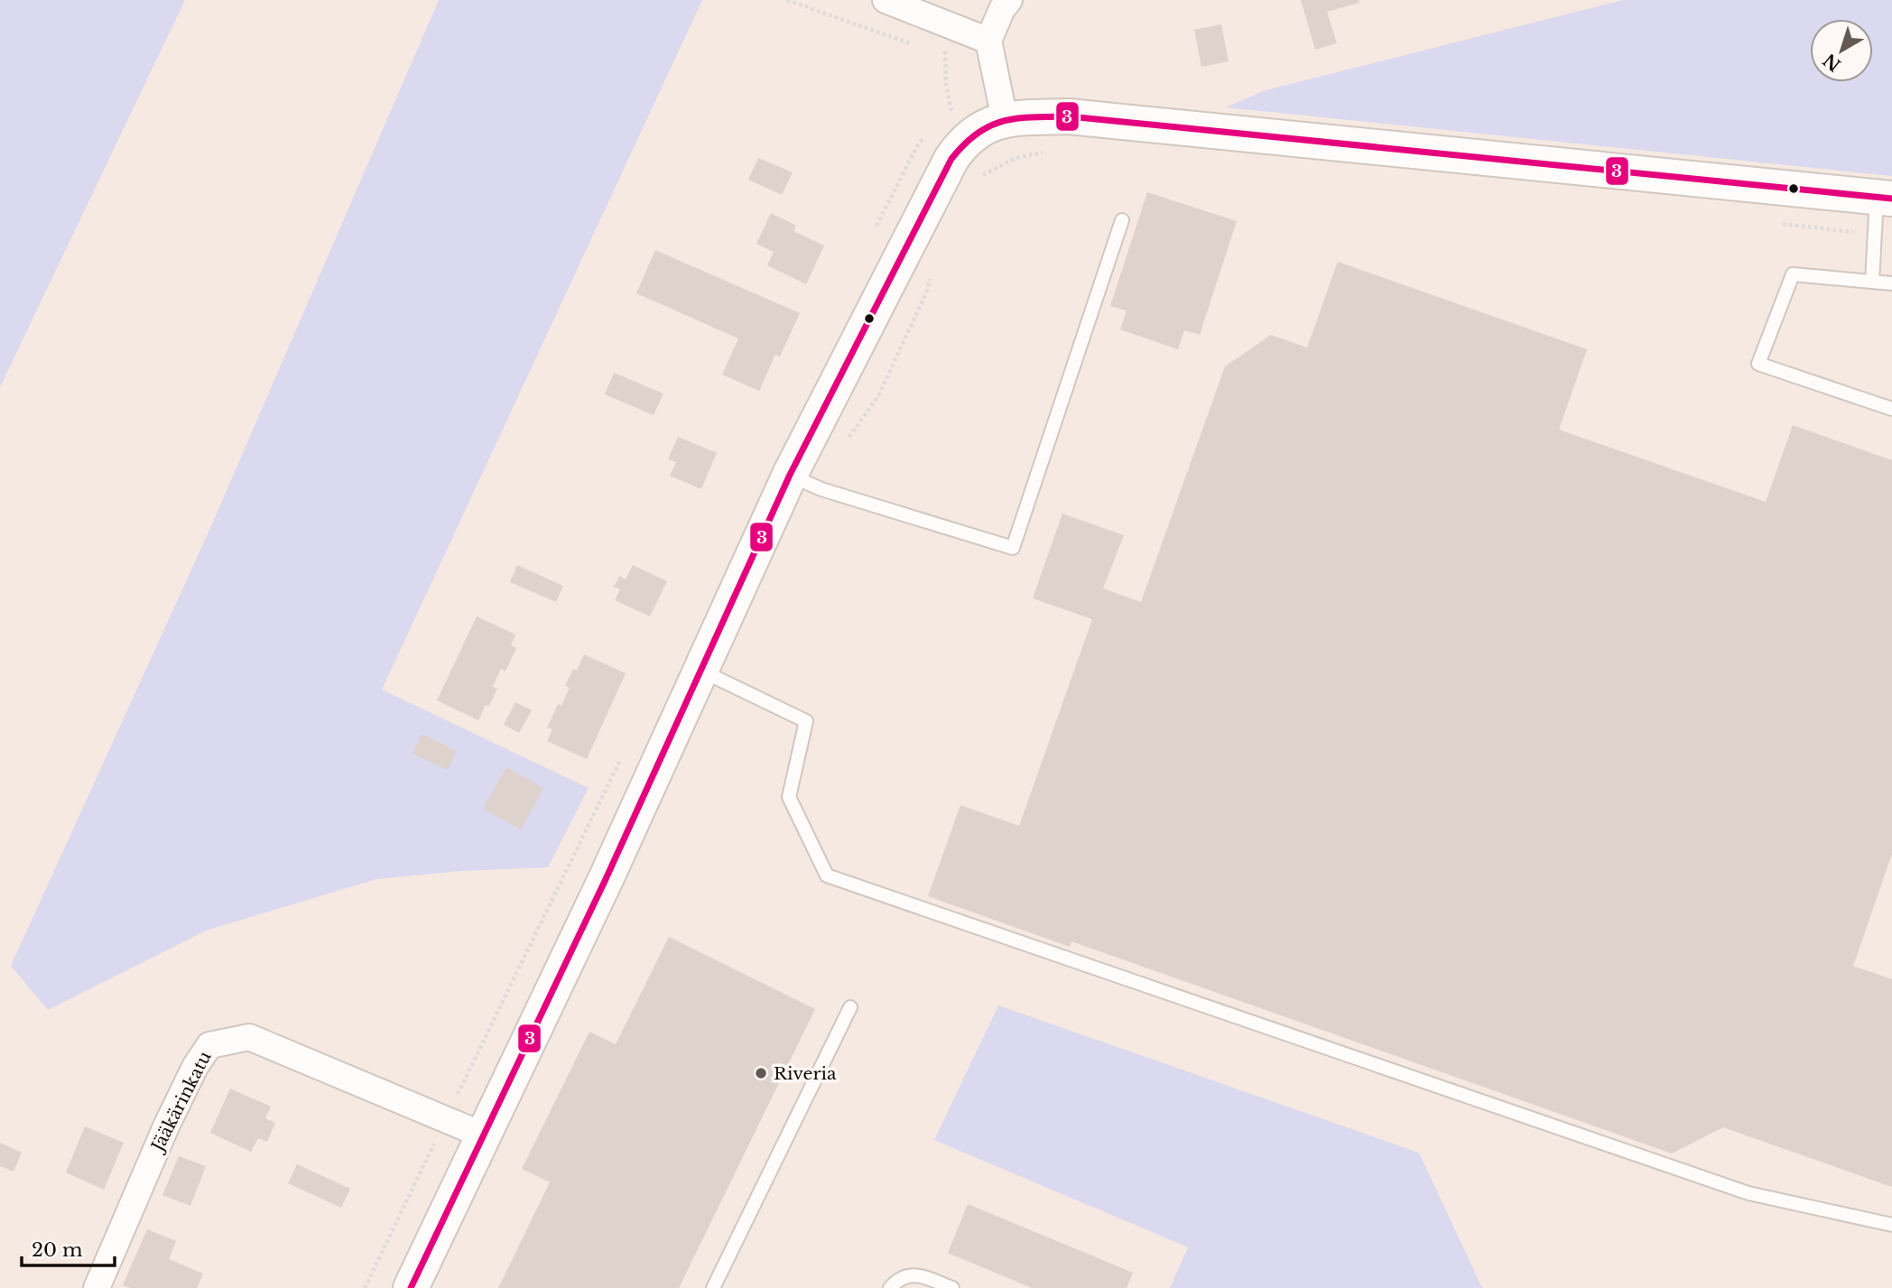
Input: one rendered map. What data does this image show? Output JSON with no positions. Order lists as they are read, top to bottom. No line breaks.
{"streets":{"street":["Jääkärinkatu"]},"places":["Riveria"],"lines":["transit line 3"],"scale_bar":"20 m","north":"bottom left"}
